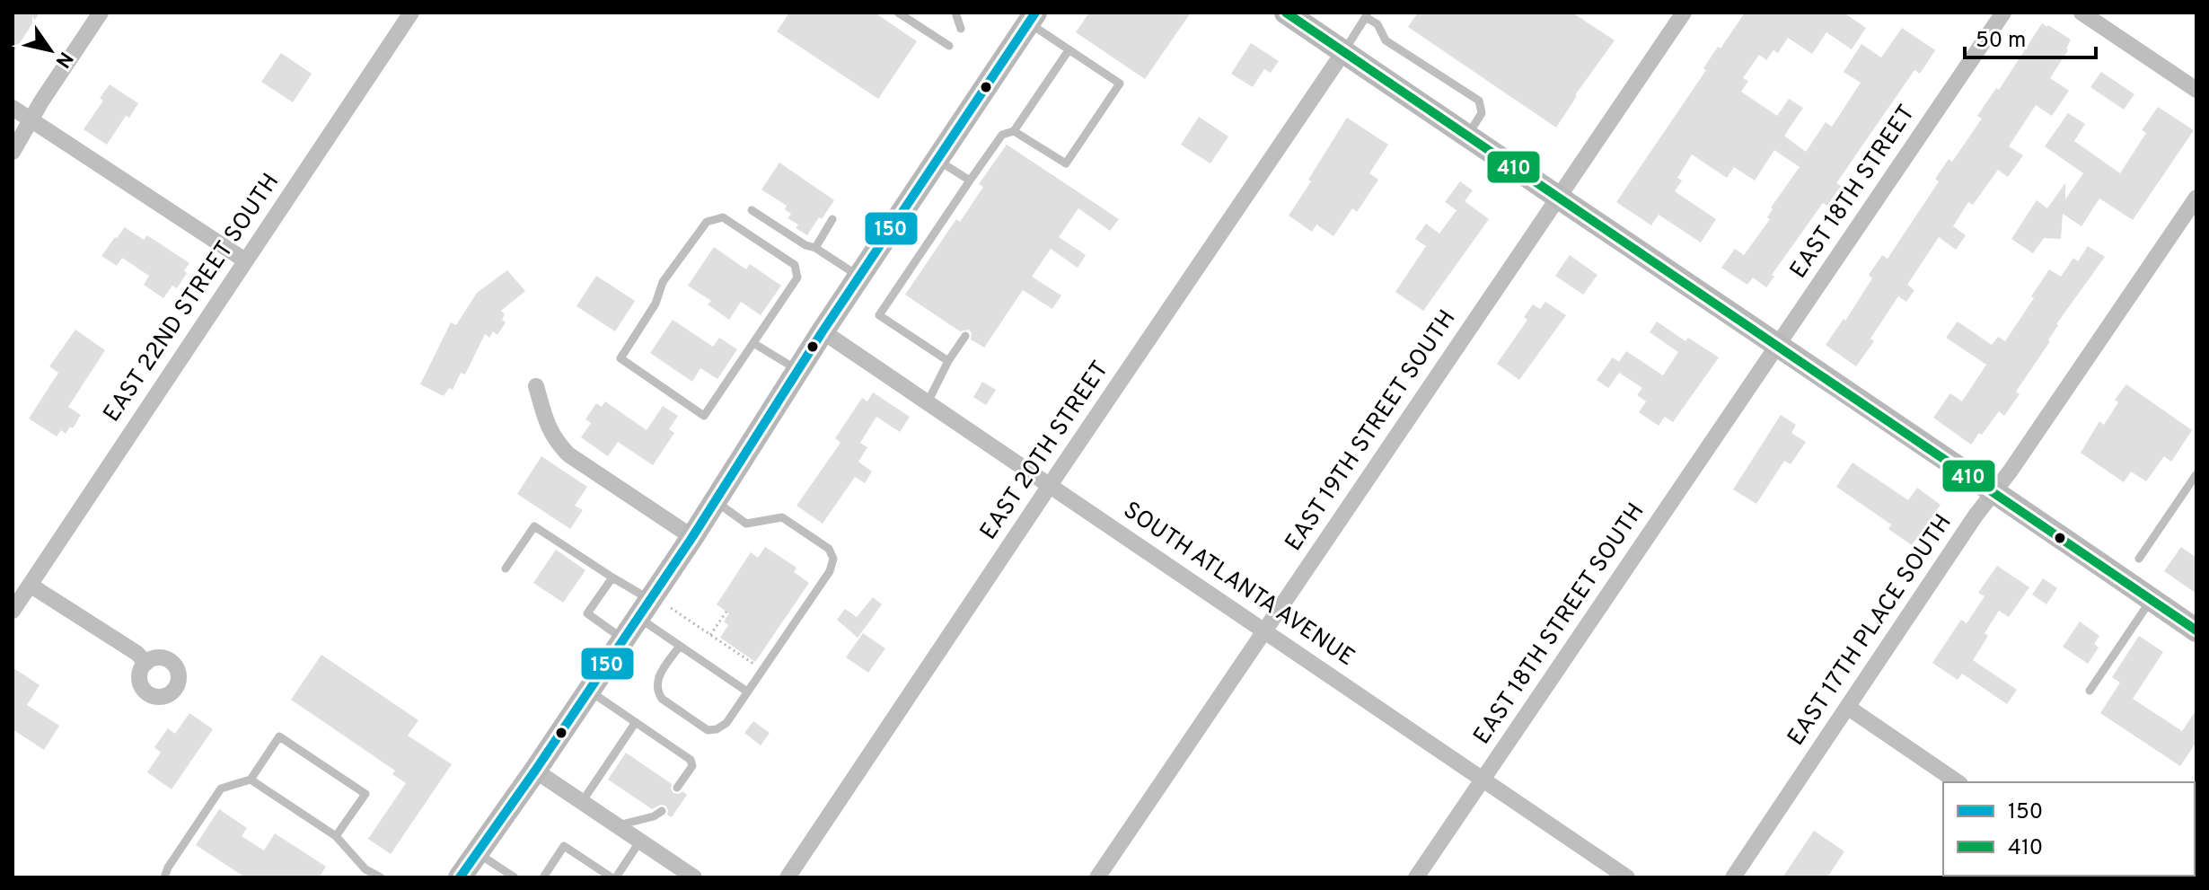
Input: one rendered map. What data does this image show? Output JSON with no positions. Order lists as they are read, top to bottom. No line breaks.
{"streets":{"street":["EAST 18TH STREET","EAST 22ND STREET SOUTH","EAST 19TH STREET SOUTH","EAST 20TH STREET","SOUTH ATLANTA AVENUE","EAST 18TH STREET SOUTH","EAST 17TH PLACE SOUTH"]},"crossings":[["EAST 18TH STREET","EAST 18TH STREET SOUTH"],["EAST 19TH STREET SOUTH","SOUTH ATLANTA AVENUE"],["EAST 20TH STREET","SOUTH ATLANTA AVENUE"],["SOUTH ATLANTA AVENUE","EAST 18TH STREET SOUTH"]],"lines":["transit line 150","transit line 410"],"legend":["150","410"],"scale_bar":"50 m","north":"bottom right"}
